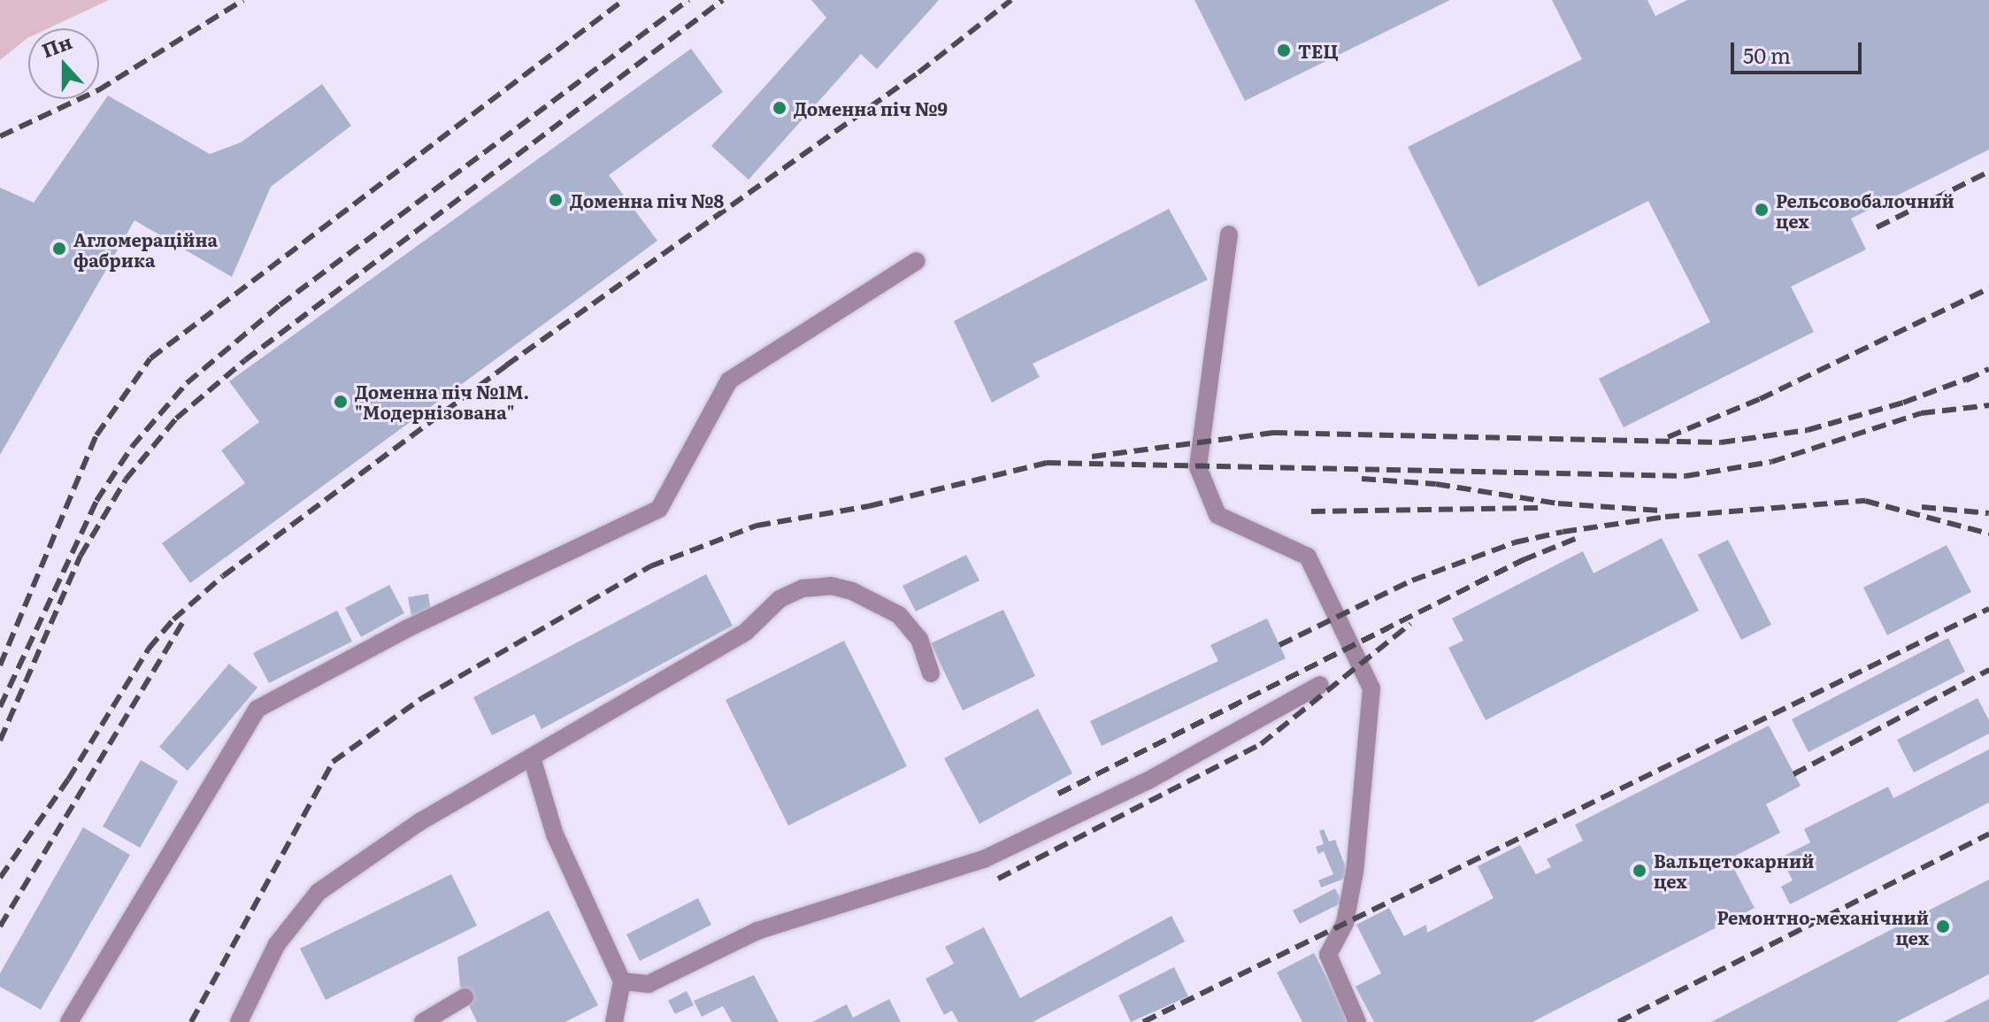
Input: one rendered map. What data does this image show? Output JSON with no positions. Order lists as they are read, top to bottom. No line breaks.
{"places":["ТЕЦ","Доменна піч №9","Доменна піч №8","Рельсовобалочний цех","Агломераційна фабрика","Доменна піч №1М. \"Модернізована\"","Вальцетокарний цех","Ремонтно-механічний цех"],"scale_bar":"50 m","north":"top"}
